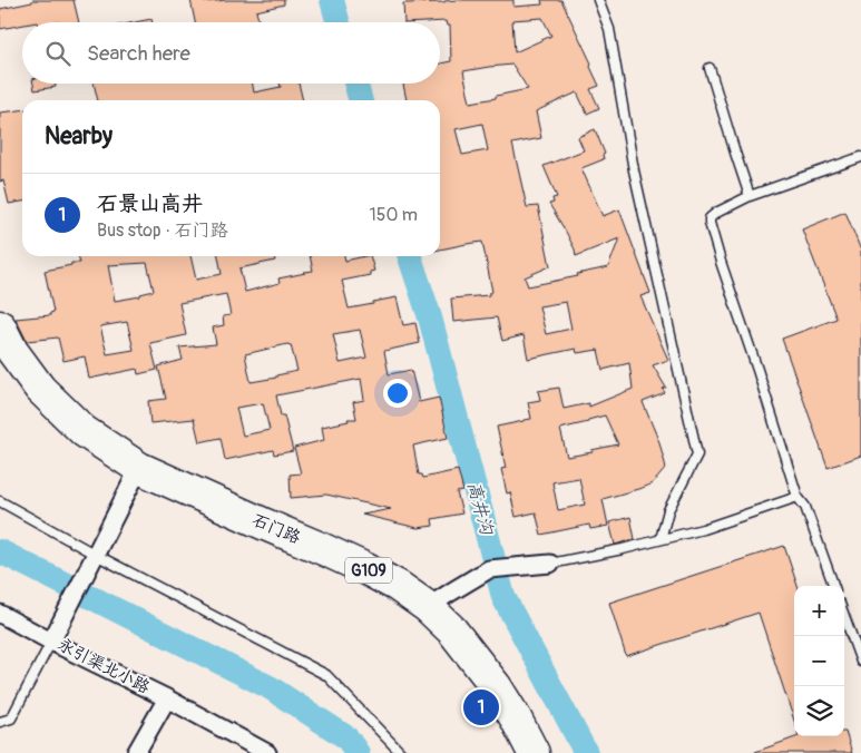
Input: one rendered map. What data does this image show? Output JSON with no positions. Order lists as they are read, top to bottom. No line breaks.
{"streets":{"highway":["石门路","G109"],"street":["永引渠北小路"]},"crossings":[["石门路","永引渠北小路"]],"water":["高井沟"],"page":{"search":"Search here","heading":"Nearby","list":[{"mark":"1","name":"石景山高井","note":"Bus stop · 石门路","value":"150 m"}],"map_buttons":["+","−"],"pins":"1"}}
